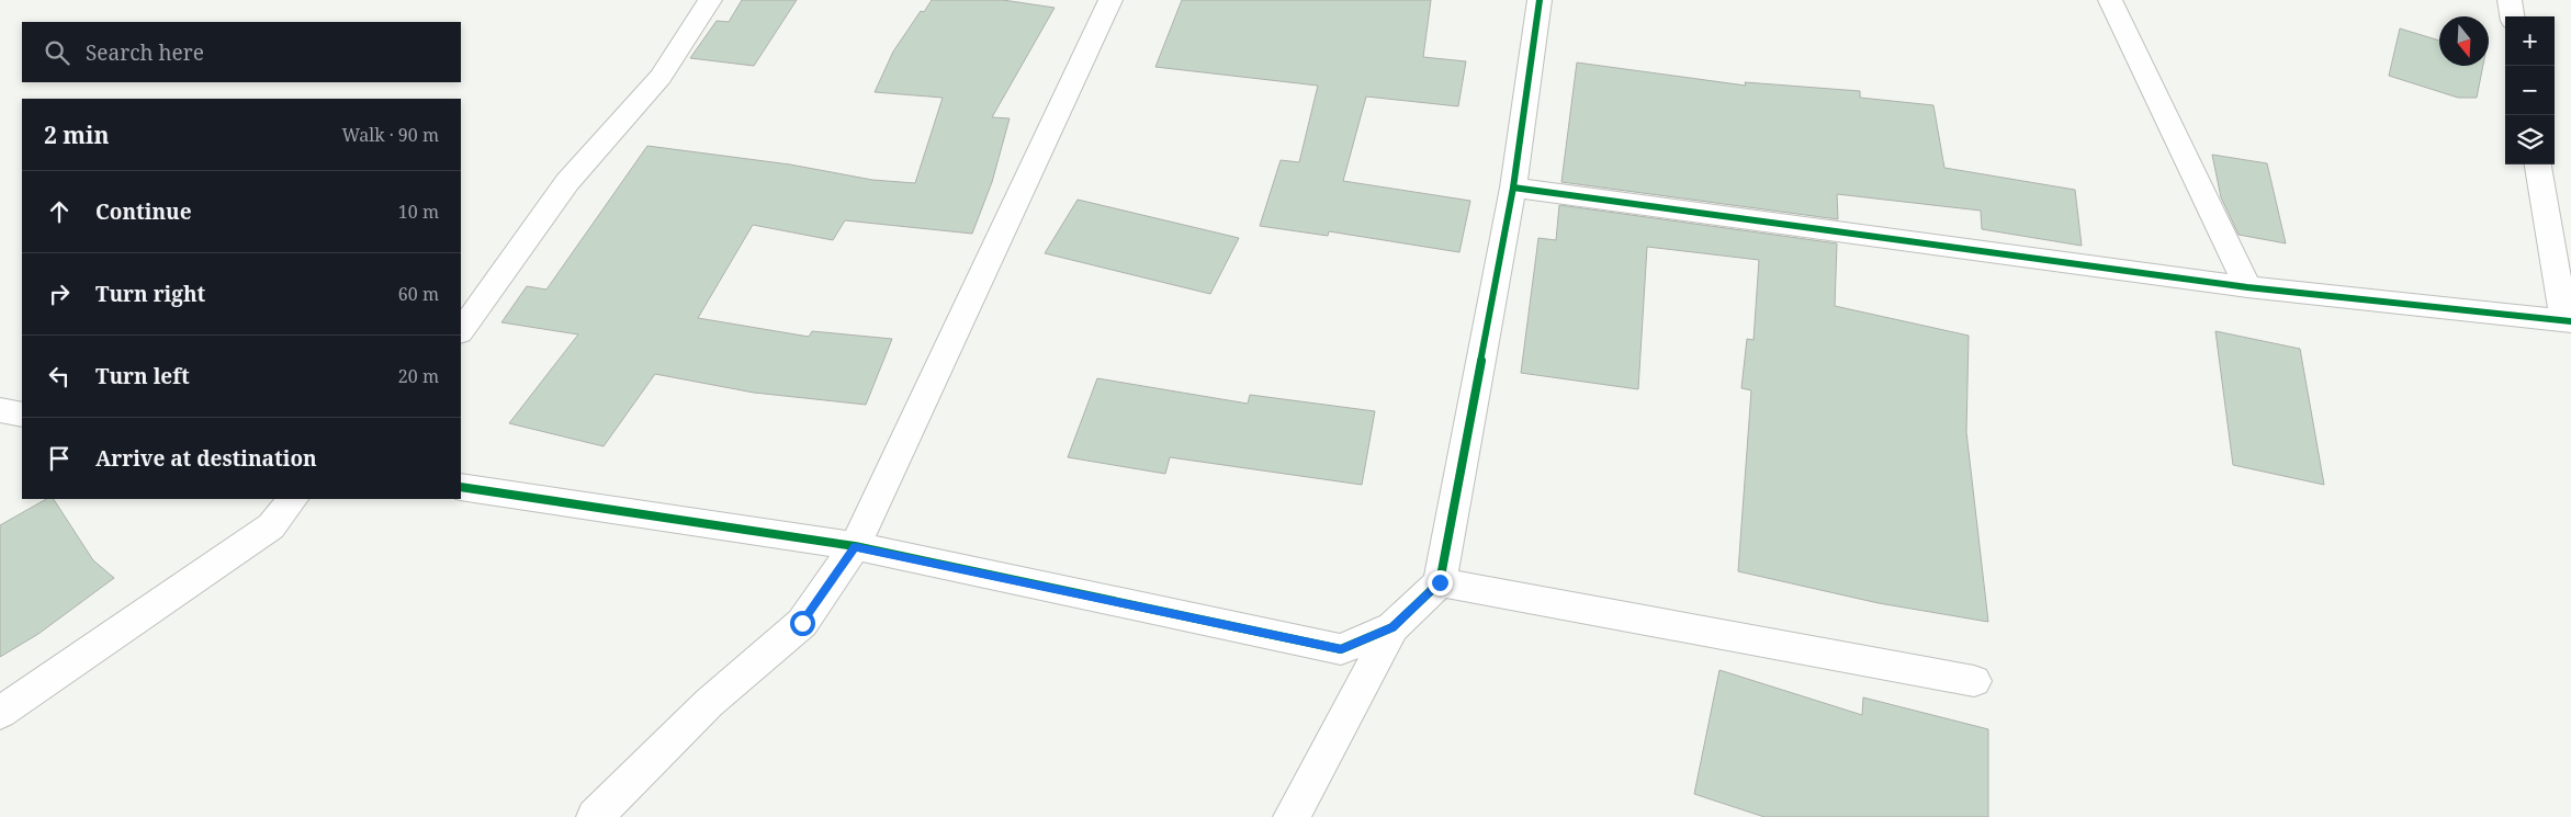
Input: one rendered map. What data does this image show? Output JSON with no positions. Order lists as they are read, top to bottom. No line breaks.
{"north":"bottom","page":{"map_buttons":["+","−"],"search":"Search here","heading":["2 min","Walk · 90 m"],"list":[["Continue","10 m"],["Turn right","60 m"],["Turn left","20 m"],"Arrive at destination"]}}
